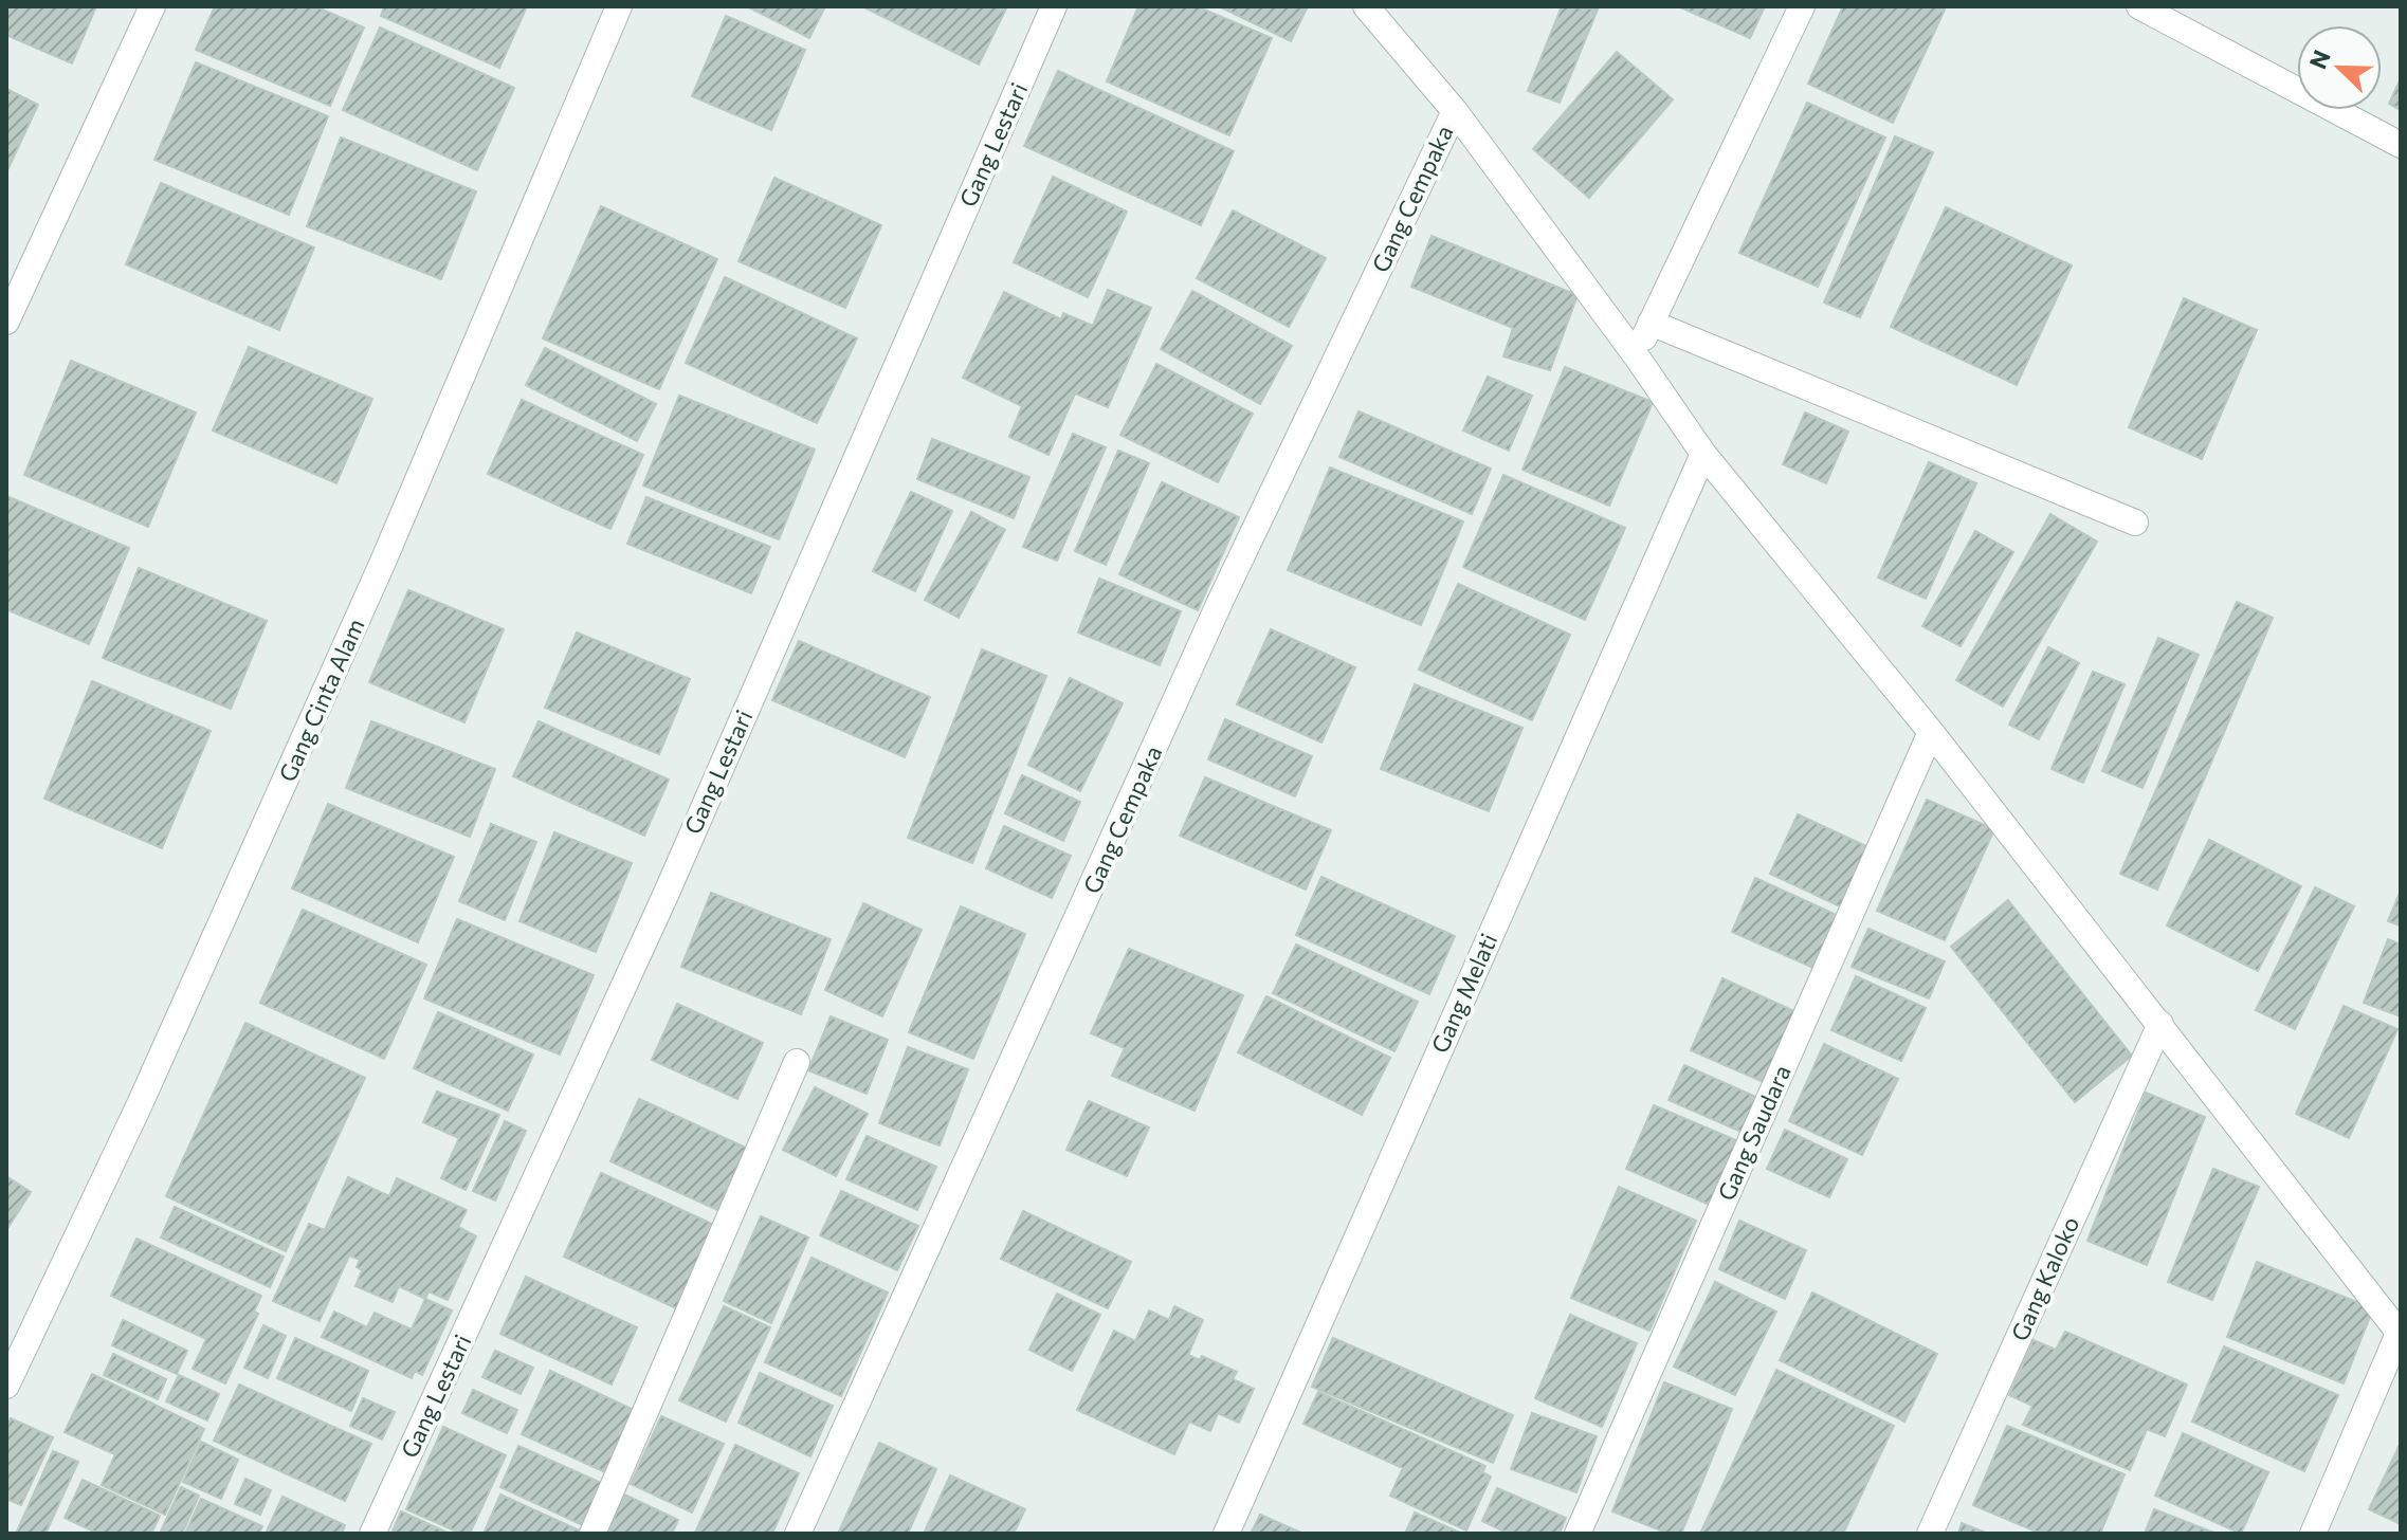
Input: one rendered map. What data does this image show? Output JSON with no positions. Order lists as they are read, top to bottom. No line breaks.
{"streets":{"street":["Gang Lestari","Gang Cempaka","Gang Cinta Alam","Gang Melati","Gang Saudara","Gang Kaloko"]},"north":"top left"}
